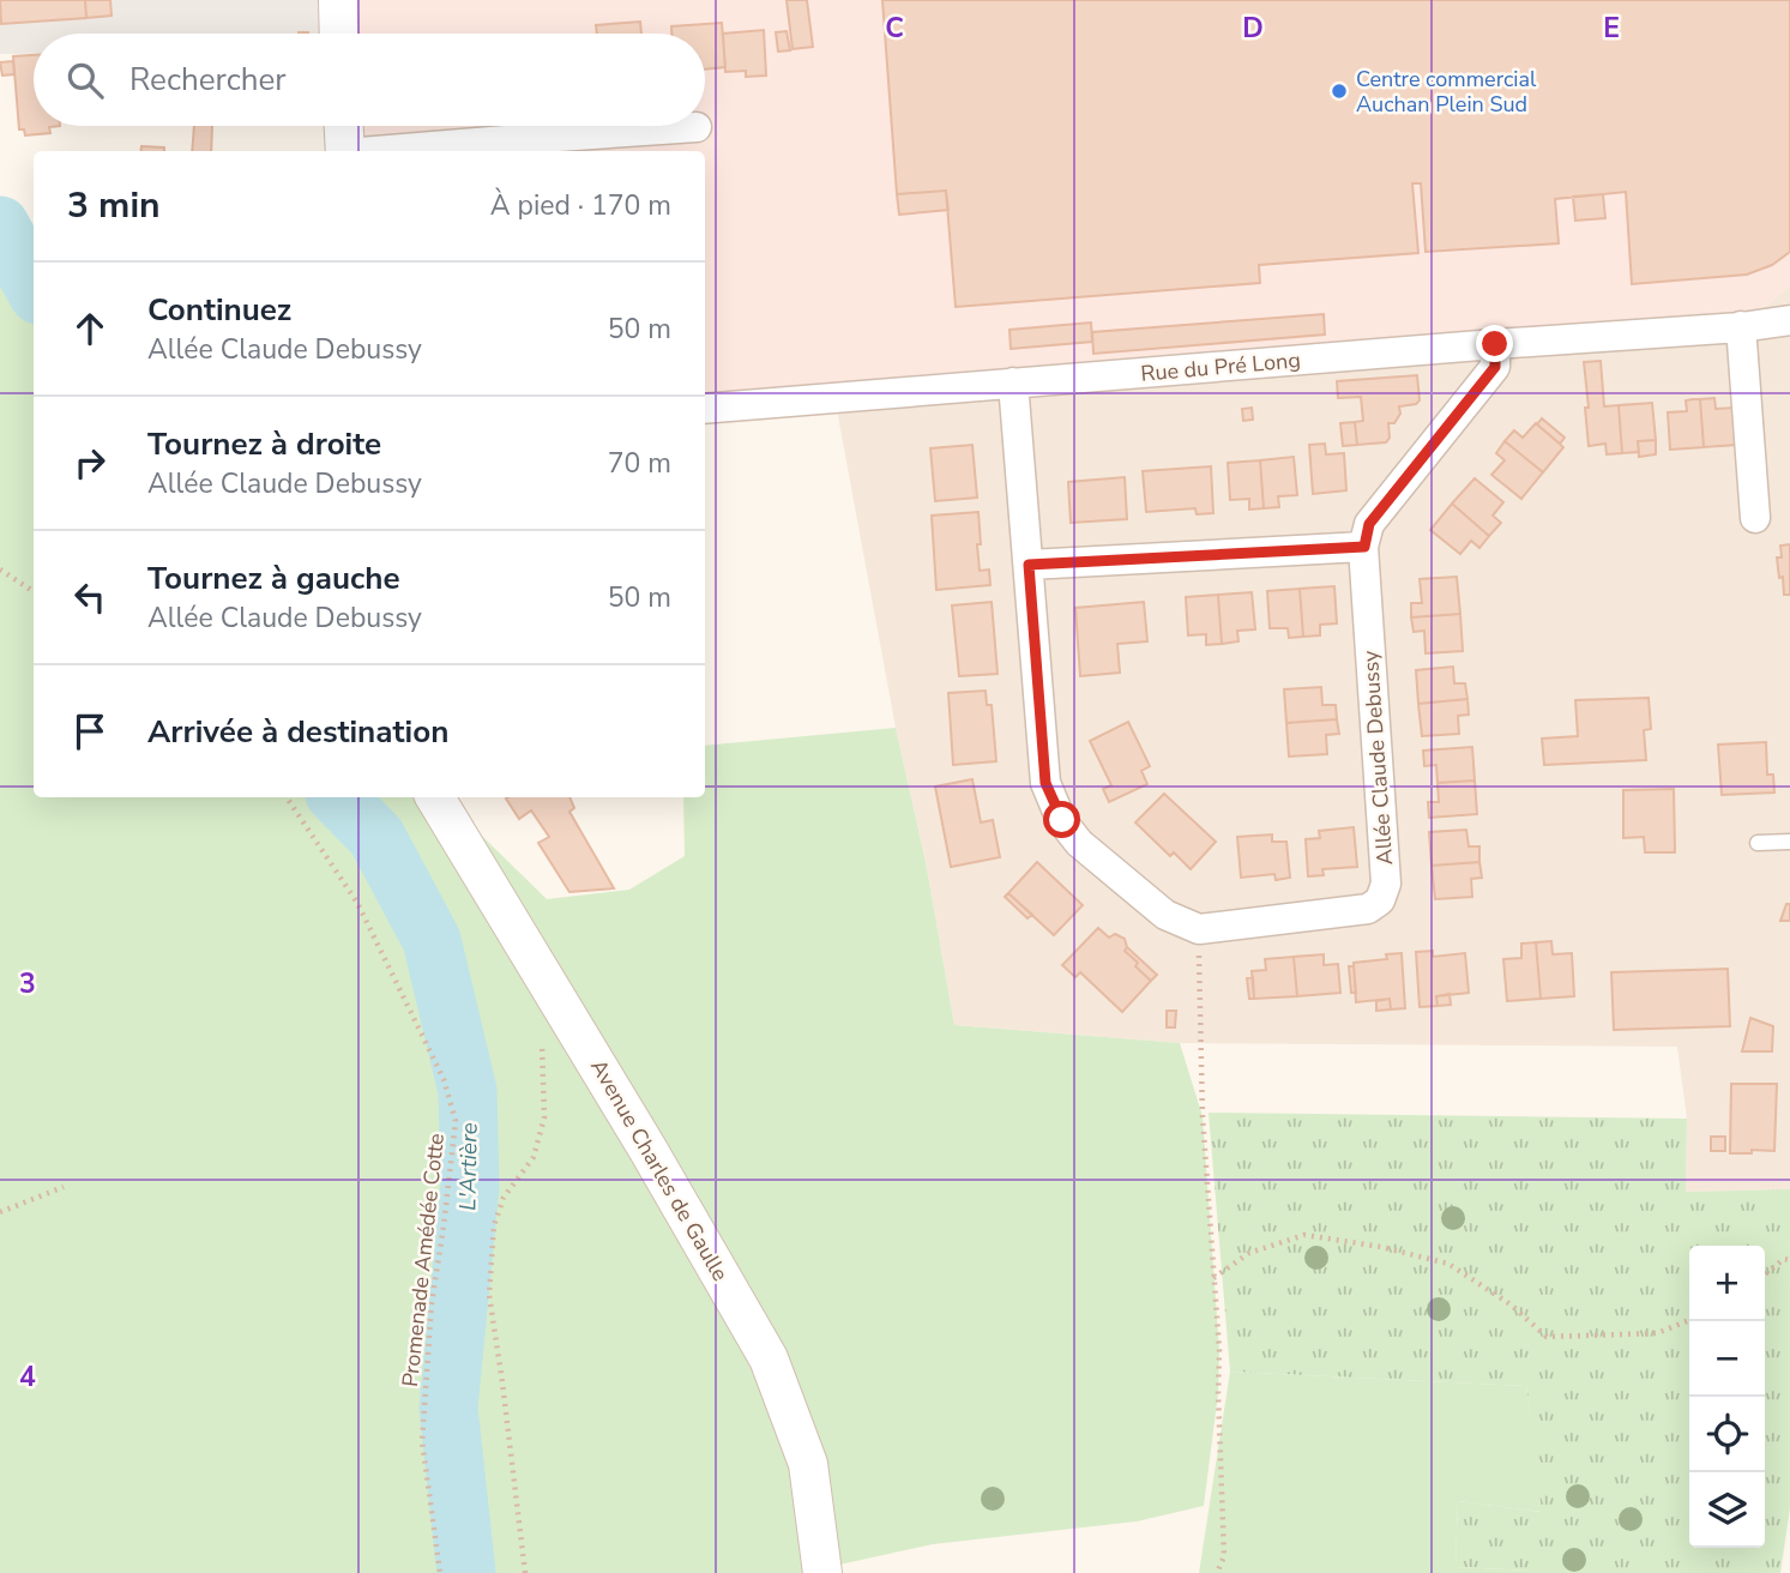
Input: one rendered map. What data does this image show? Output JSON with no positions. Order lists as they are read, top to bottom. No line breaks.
{"streets":{"street":["Rue du Pré Long","Allée Claude Debussy","Avenue Charles de Gaulle"],"path":["Promenade Amédée Cotte"]},"crossings":[["Rue du Pré Long","Allée Claude Debussy"]],"water":["L'Artière"],"places":["Centre commercial Auchan Plein Sud"],"page":{"search":"Rechercher","heading":["3 min","À pied · 170 m"],"list":[["Continuez","Allée Claude Debussy","50 m"],["Tournez à droite","Allée Claude Debussy","70 m"],["Tournez à gauche","Allée Claude Debussy","50 m"],"Arrivée à destination"],"map_buttons":["+","−"]},"grid":{"columns":["C","D","E"],"rows":["3","4"]}}
